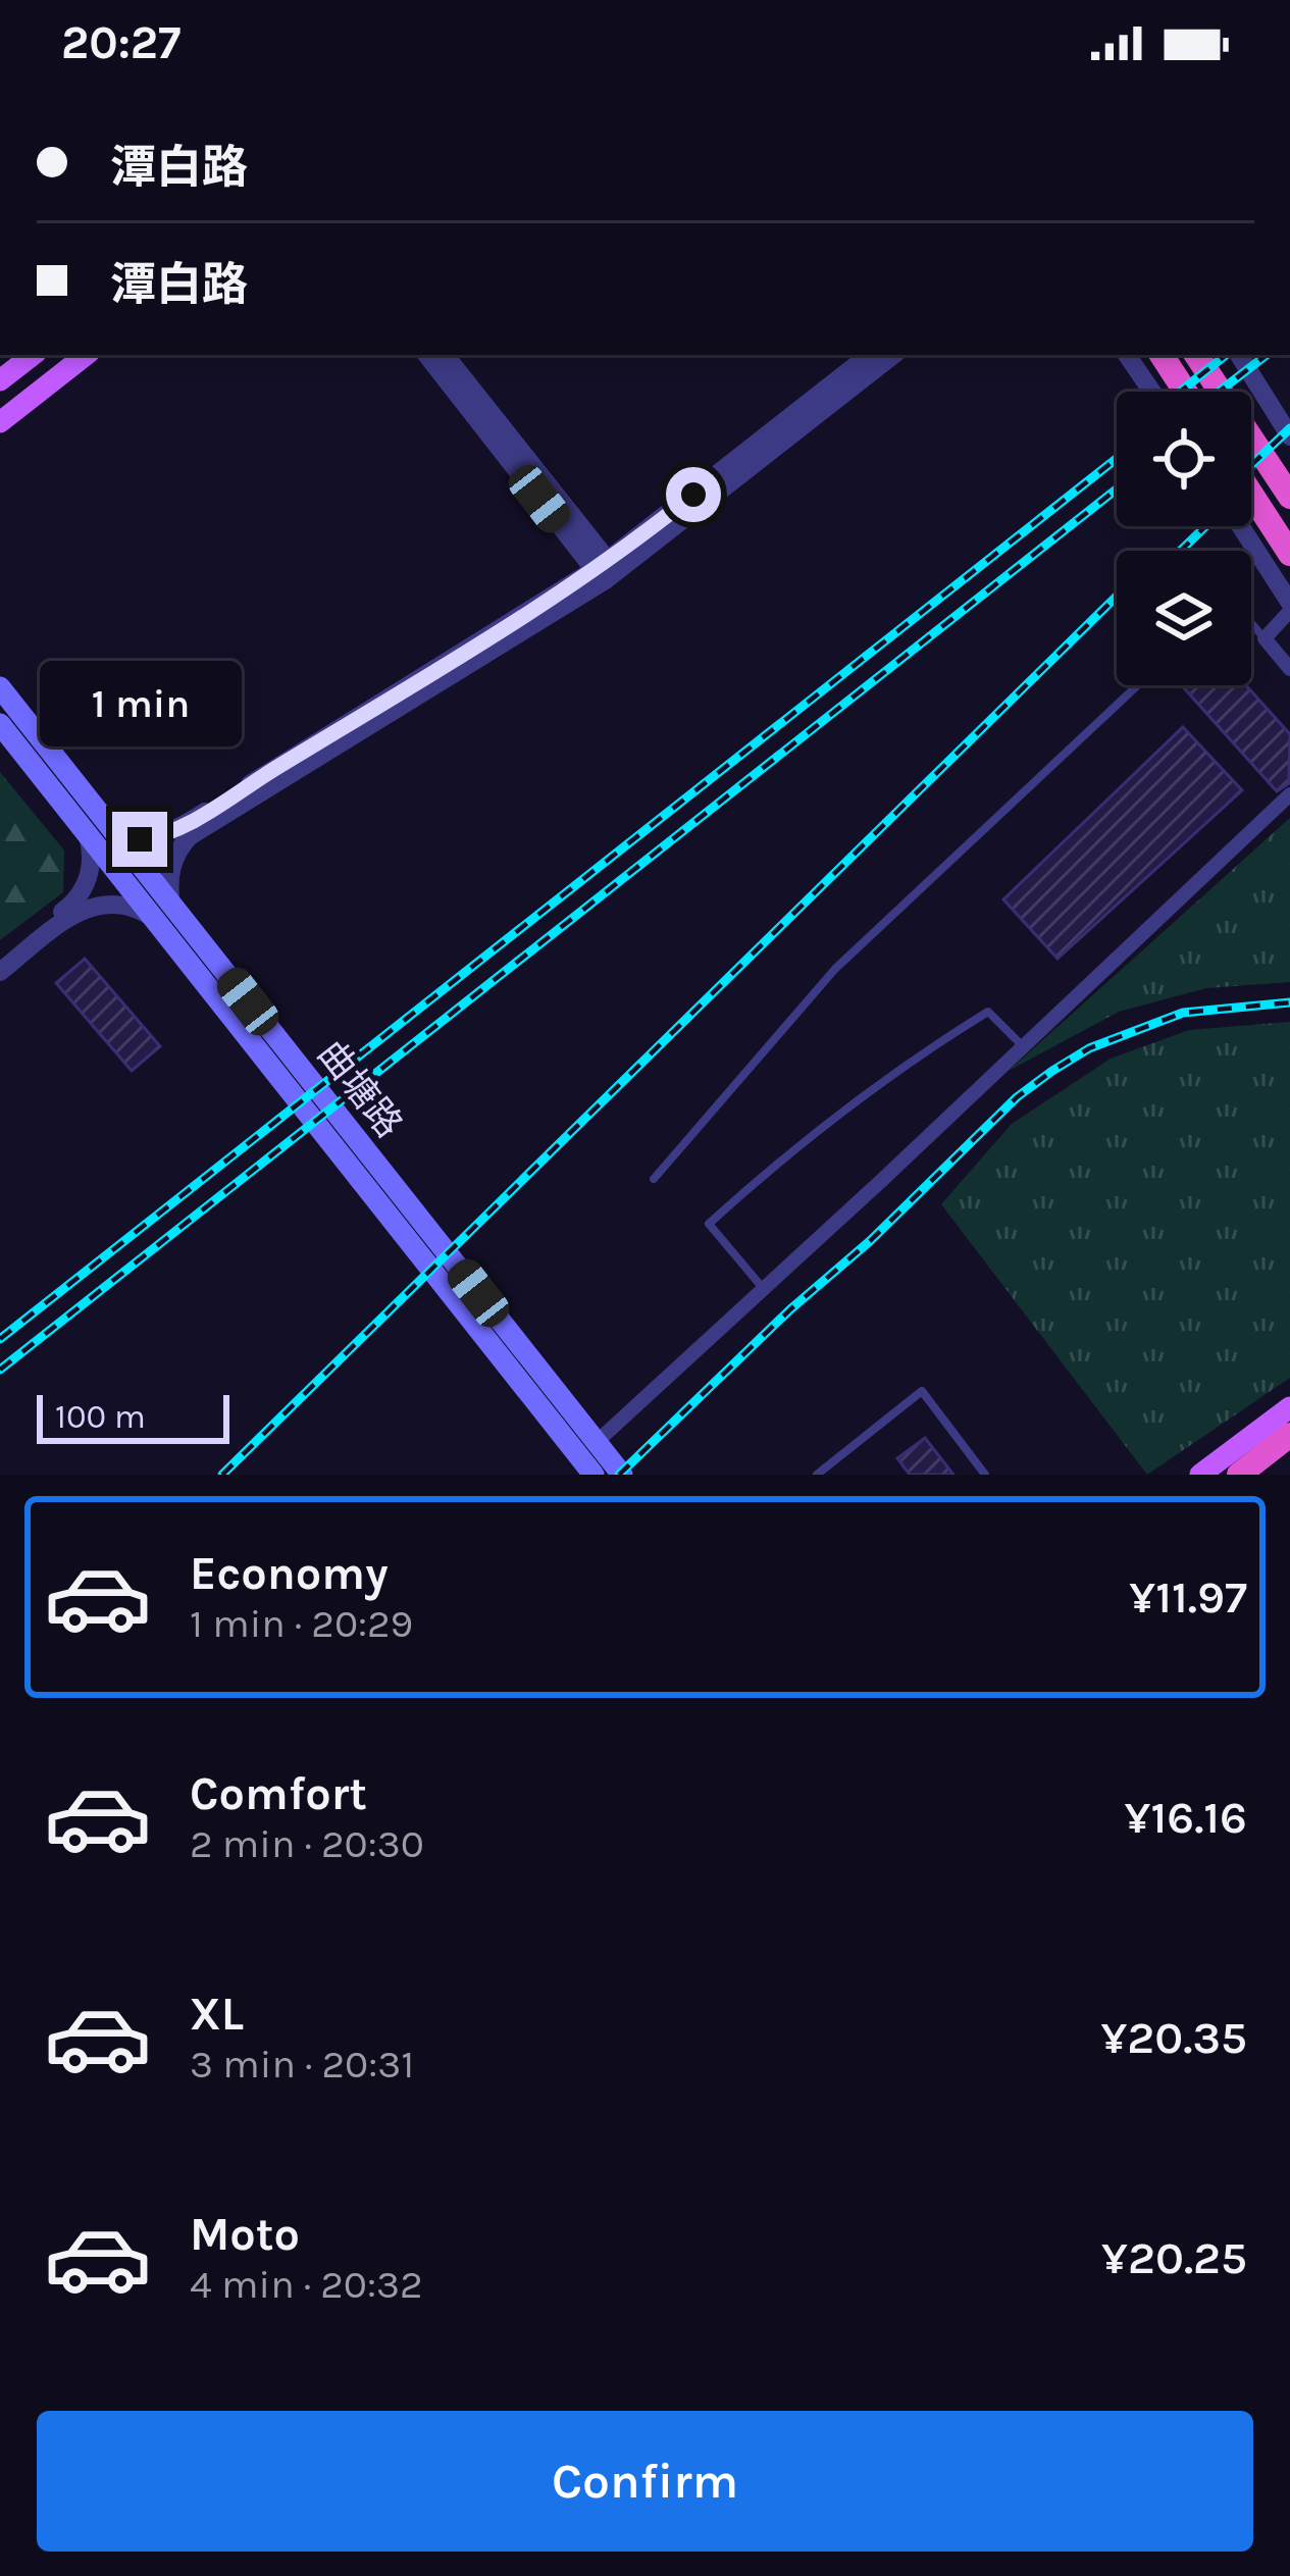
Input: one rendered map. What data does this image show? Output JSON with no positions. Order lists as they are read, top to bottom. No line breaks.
{"streets":{"main road":["曲塘路"]},"scale_bar":"100 m","page":{"status":"20:27","banner":["潭白路","潭白路"],"bubble":"1 min","scale":"100 m","list":[{"name":"Economy","note":"1 min · 20:29","value":"¥11.97"},{"name":"Comfort","note":"2 min · 20:30","value":"¥16.16"},{"name":"XL","note":"3 min · 20:31","value":"¥20.35"},{"name":"Moto","note":"4 min · 20:32","value":"¥20.25"}],"buttons":"Confirm"}}
